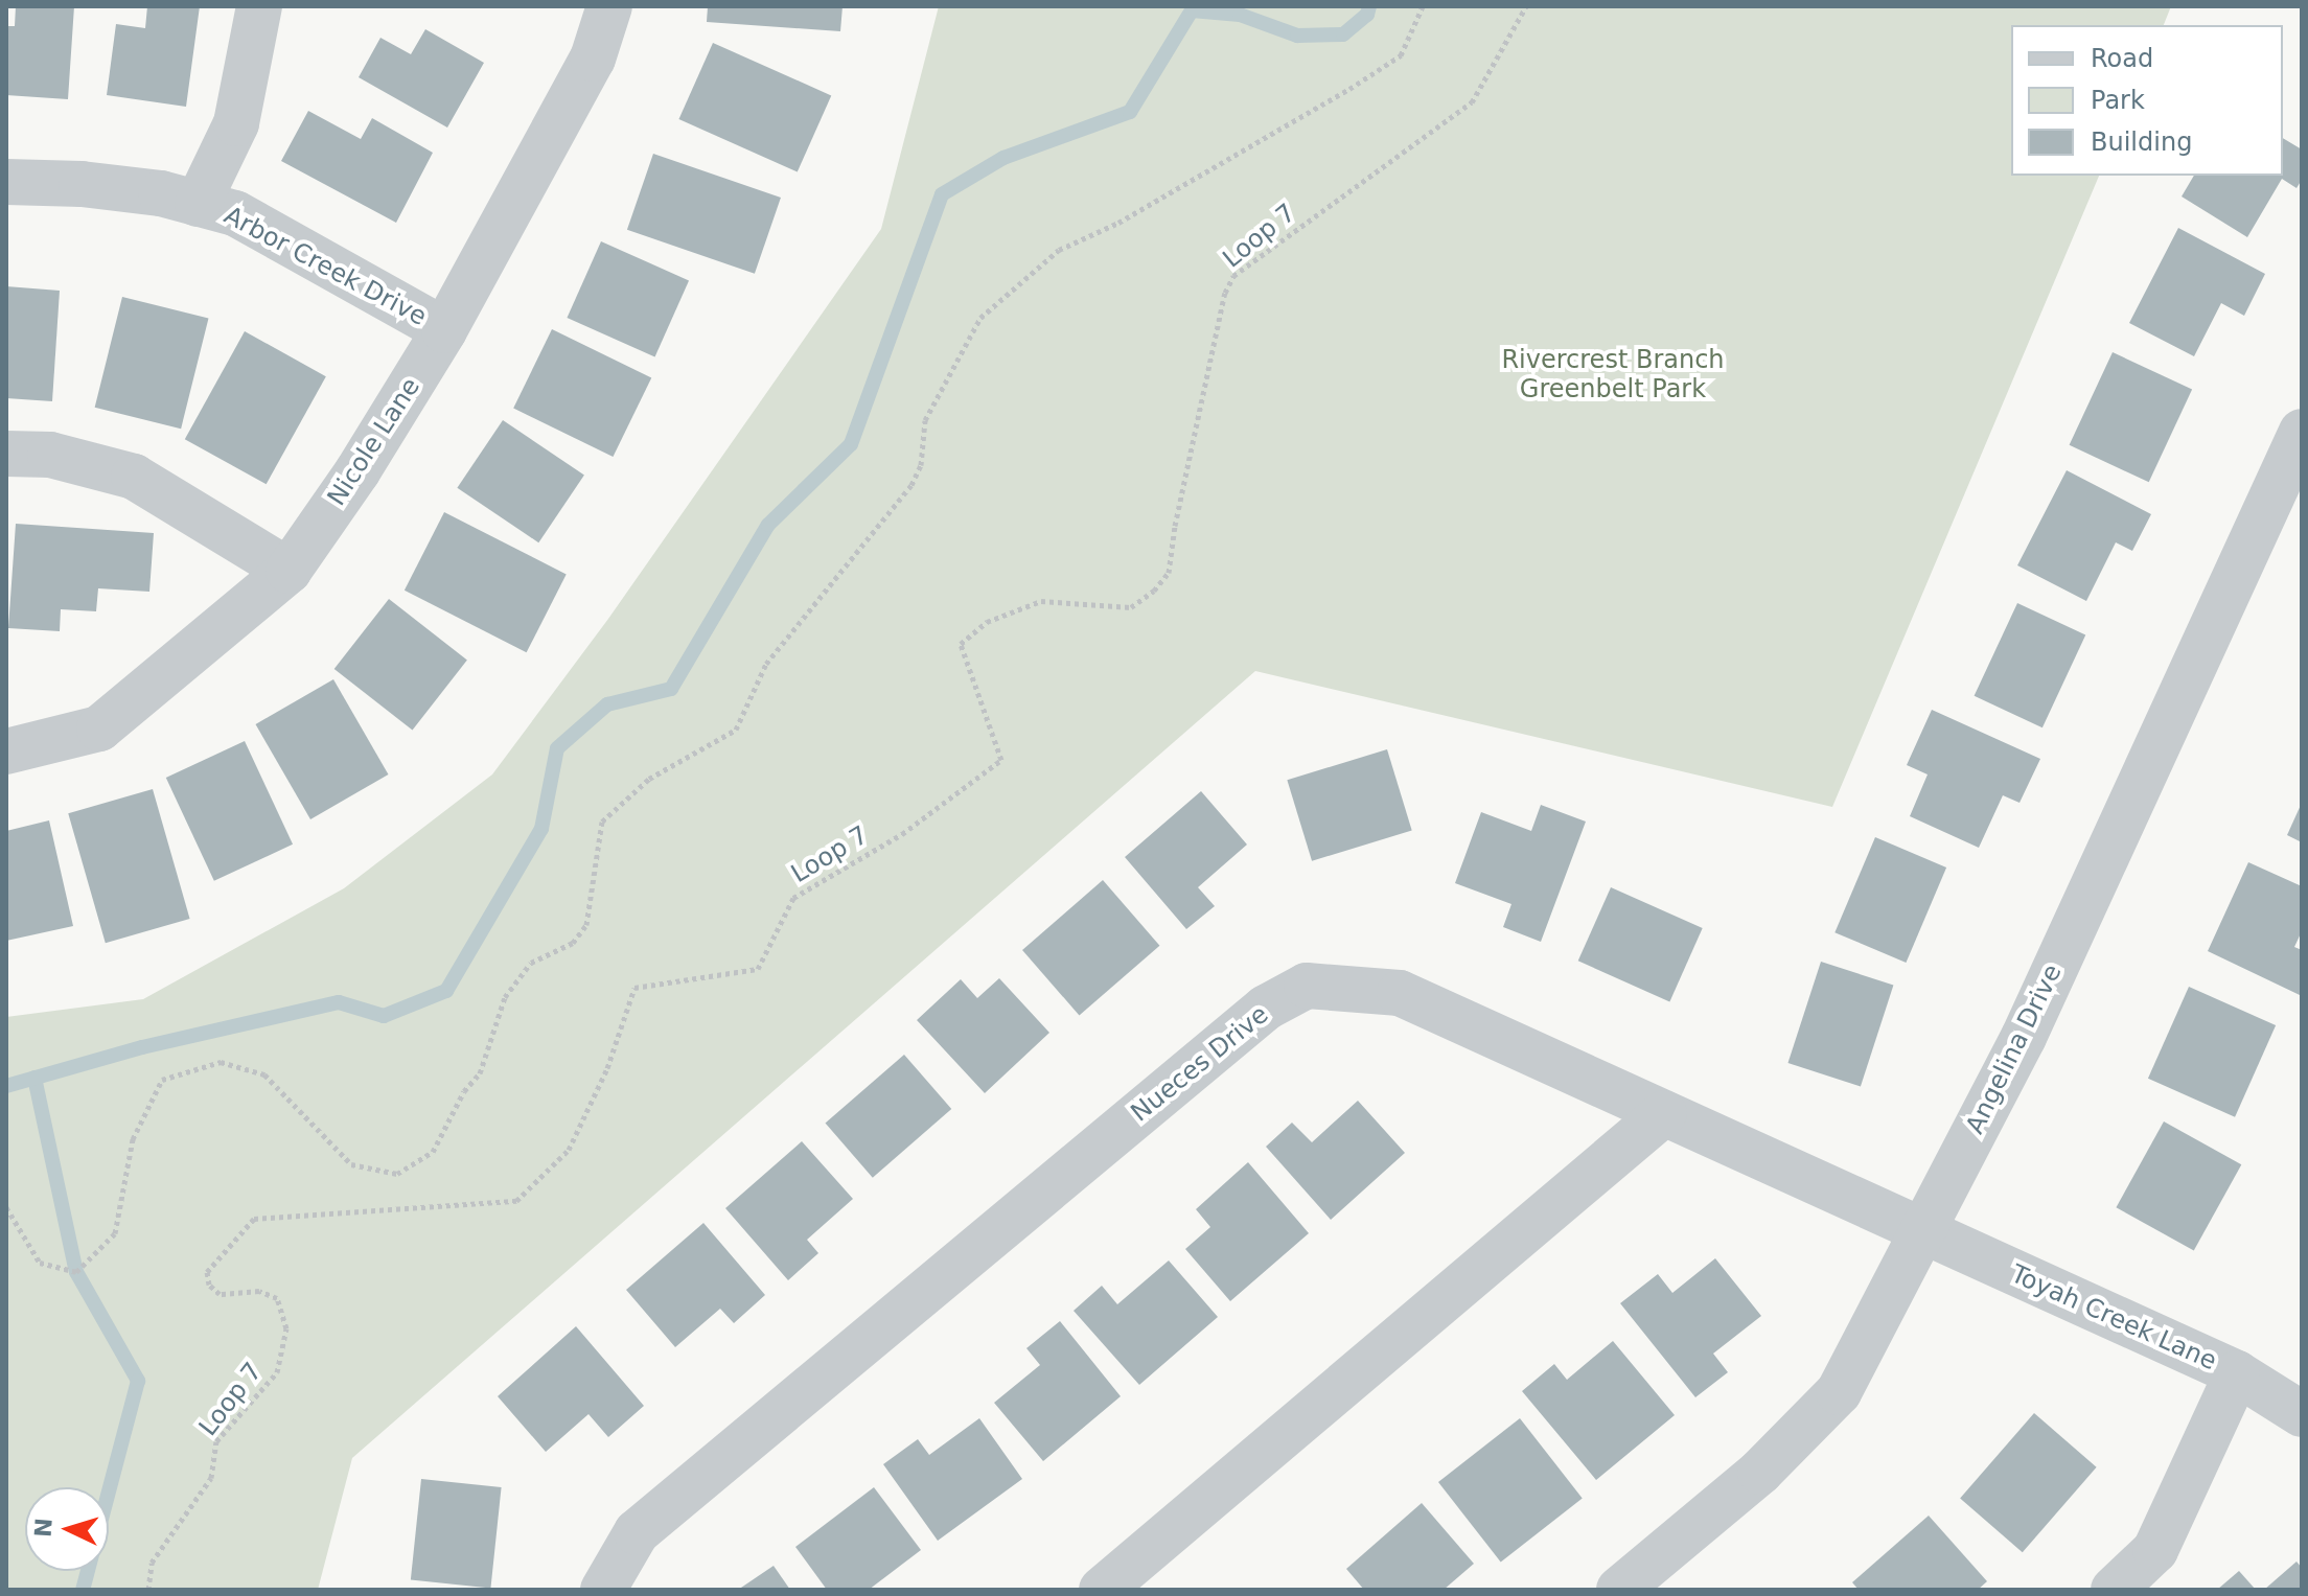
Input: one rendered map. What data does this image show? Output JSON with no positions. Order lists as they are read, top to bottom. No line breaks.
{"streets":{"street":["Arbor Creek Drive","Nicole Lane","Angelina Drive","Nueces Drive","Toyah Creek Lane"],"path":["Loop 7"]},"crossings":[["Arbor Creek Drive","Nicole Lane"],["Angelina Drive","Nueces Drive"],["Angelina Drive","Toyah Creek Lane"],["Nueces Drive","Toyah Creek Lane"]],"parks":["Rivercrest Branch Greenbelt Park"],"legend":["Road","Park","Building"],"north":"left"}
